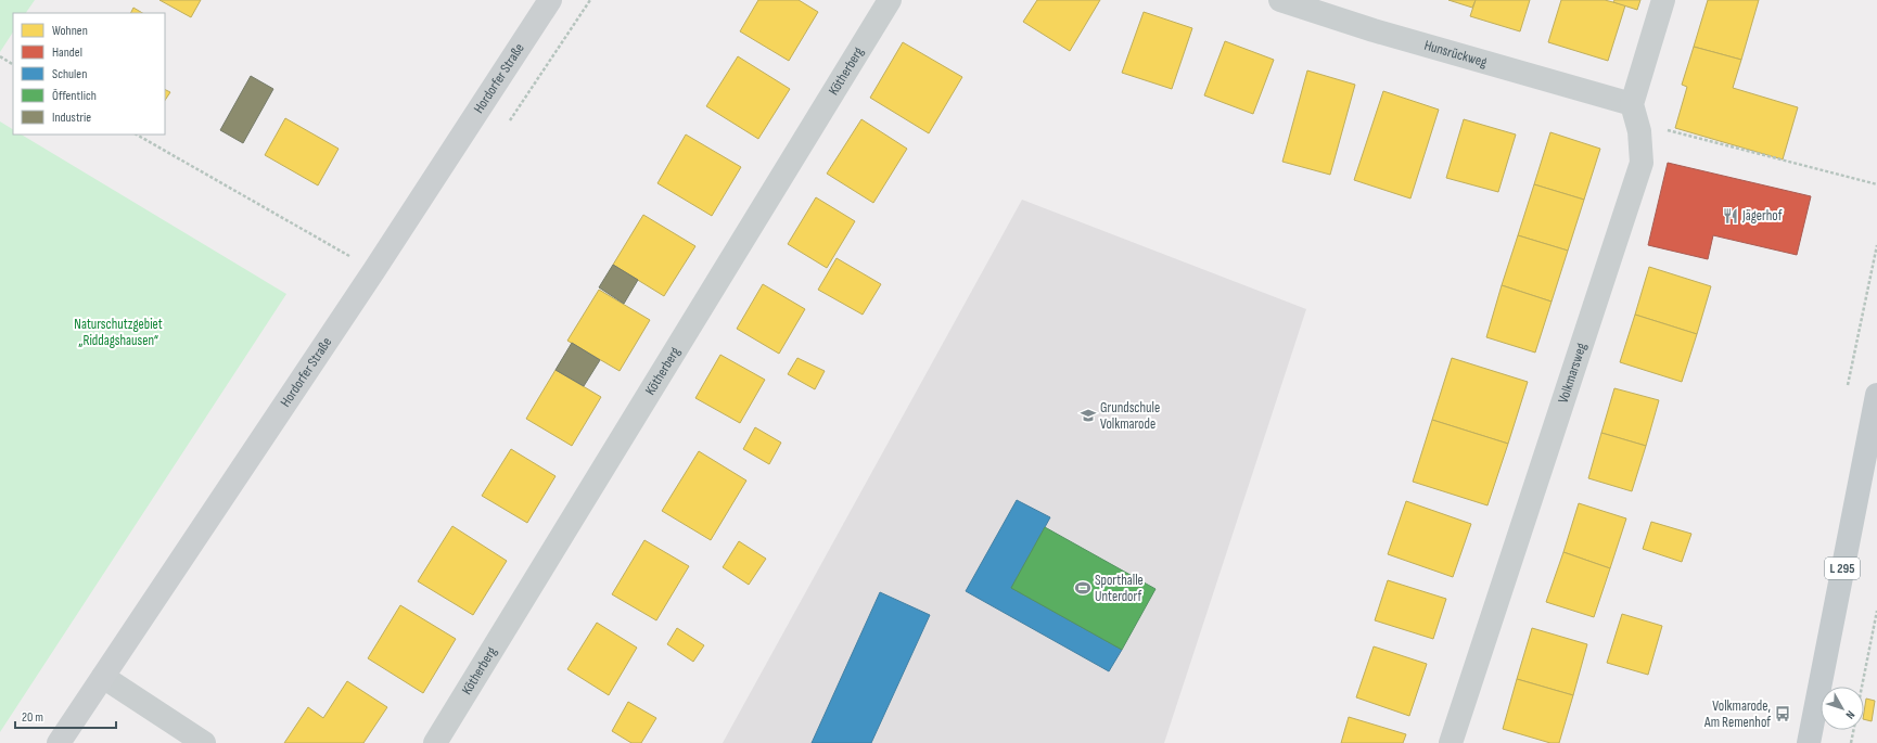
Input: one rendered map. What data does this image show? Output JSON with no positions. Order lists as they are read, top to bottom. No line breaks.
{"streets":{"main road":["Hordorfer Straße","L 295"],"street":["Hunsrückweg","Kötherberg","Volkmarsweg"]},"crossings":[["Hunsrückweg","Volkmarsweg"]],"parks":["Naturschutzgebiet „Riddagshausen“"],"places":{"restaurant":["Jägerhof"],"school or university":["Grundschule Volkmarode"],"sports":["Sporthalle Unterdorf"],"bus stop":["Volkmarode, Am Remenhof"]},"legend":["Wohnen","Handel","Schulen","Öffentlich","Industrie"],"scale_bar":"20 m","north":"bottom right"}
